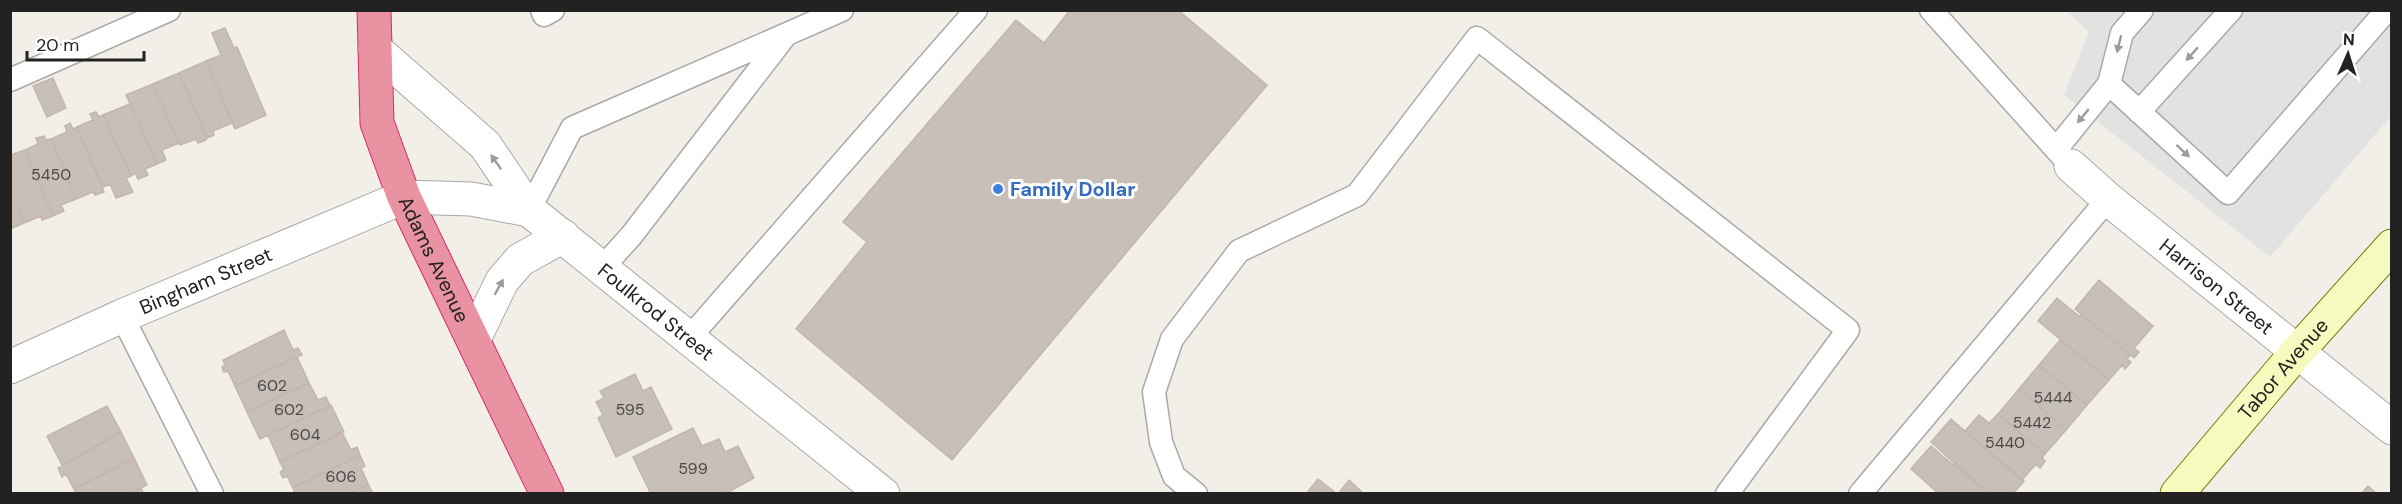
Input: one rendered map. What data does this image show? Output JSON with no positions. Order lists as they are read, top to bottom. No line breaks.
{"streets":{"highway":["Adams Avenue"],"street":["Bingham Street","Harrison Street","Foulkrod Street","Tabor Avenue"]},"crossings":[["Adams Avenue","Bingham Street"],["Adams Avenue","Foulkrod Street"],["Bingham Street","Foulkrod Street"],["Harrison Street","Tabor Avenue"]],"places":["Family Dollar"],"house_numbers":["5450","602","5444","602","595","5442","604","5440","599","606"],"scale_bar":"20 m","north":"top"}
